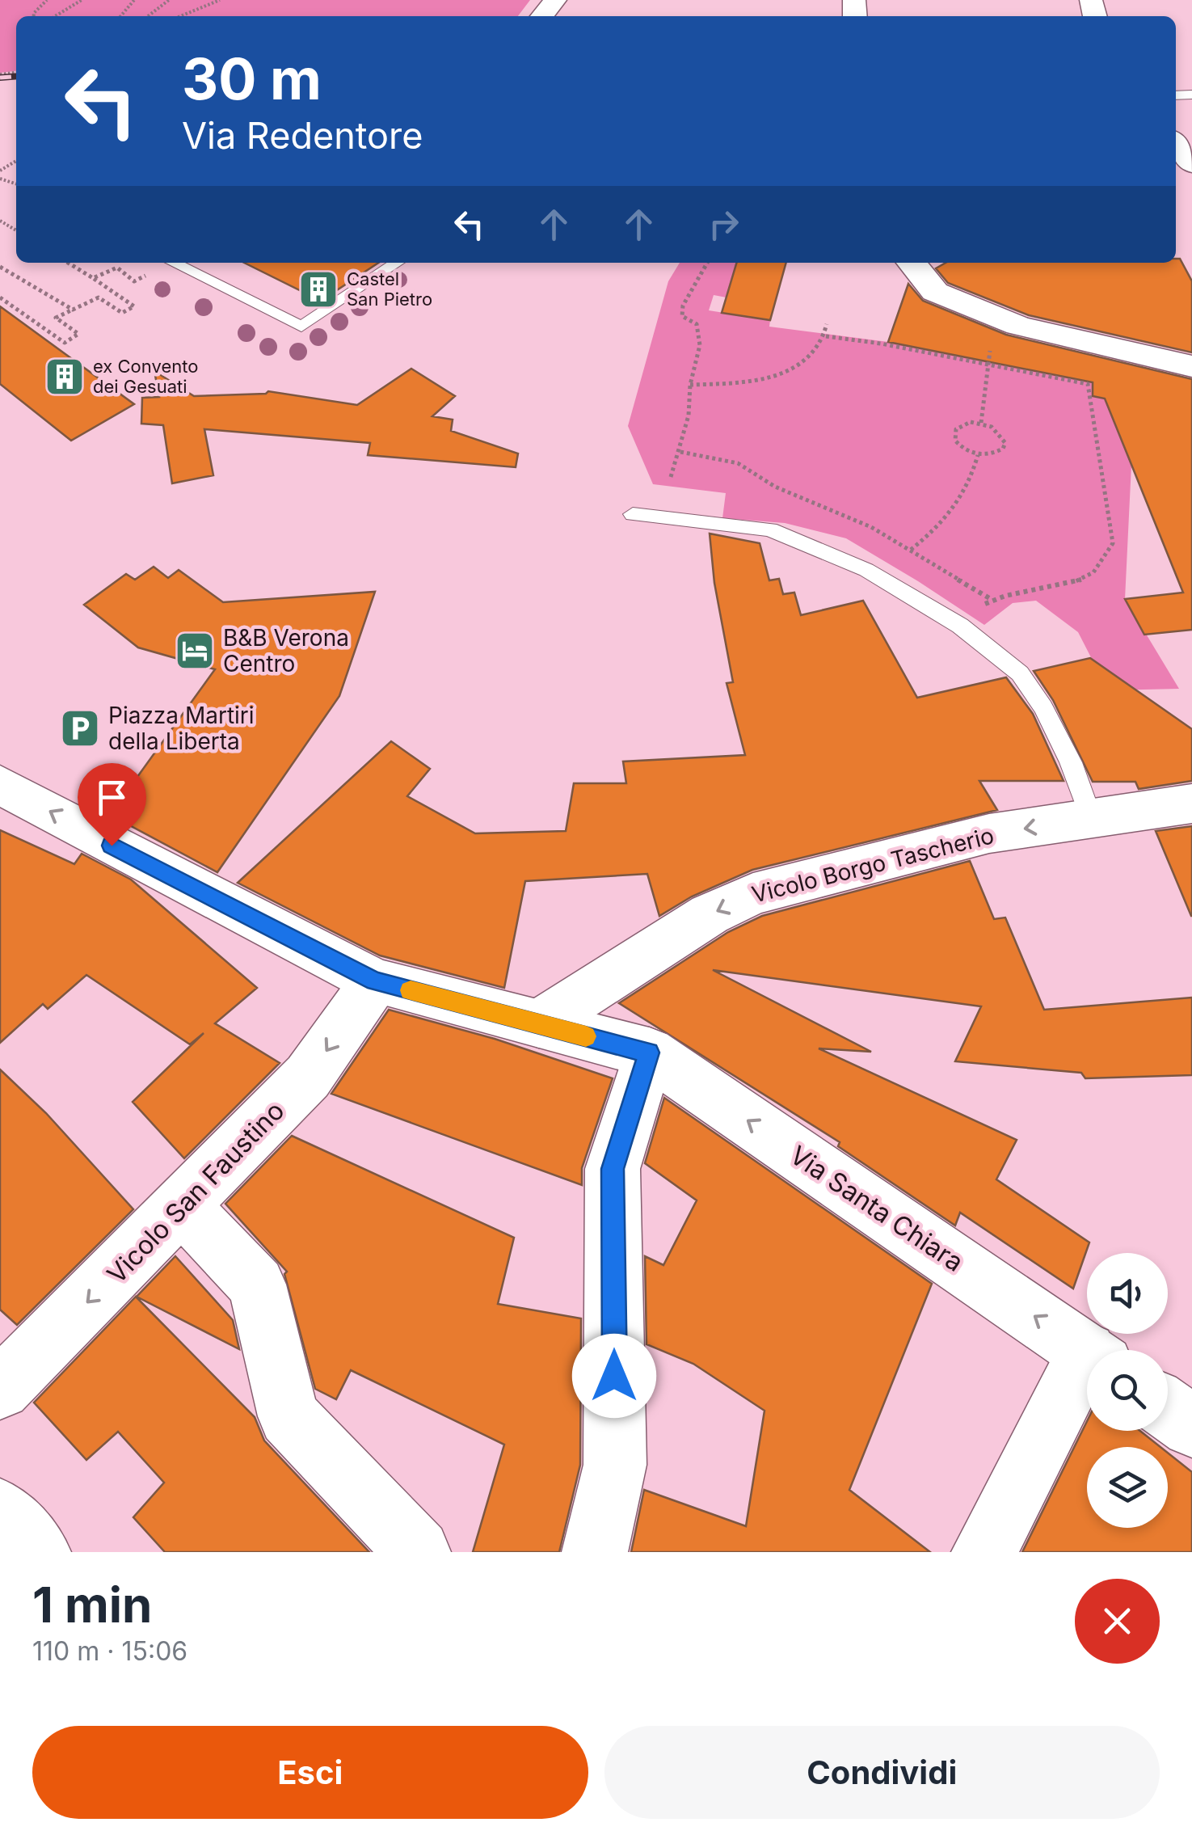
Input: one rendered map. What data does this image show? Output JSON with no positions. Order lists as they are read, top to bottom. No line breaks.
{"streets":{"street":["Vicolo Borgo Tascherio","Vicolo San Faustino","Via Santa Chiara"]},"crossings":[["Vicolo Borgo Tascherio","Via Santa Chiara"],["Vicolo San Faustino","Via Santa Chiara"]],"one_way":["Vicolo Borgo Tascherio","Vicolo San Faustino","Via Santa Chiara"],"places":{"building":["Castel San Pietro","ex Convento dei Gesuati"],"hotel":["B&B Verona Centro"],"parking":["Piazza Martiri della Liberta"]},"page":{"turn":["30 m","Via Redentore"],"heading":["1 min","110 m · 15:06"],"buttons":["Esci","Condividi"]}}
